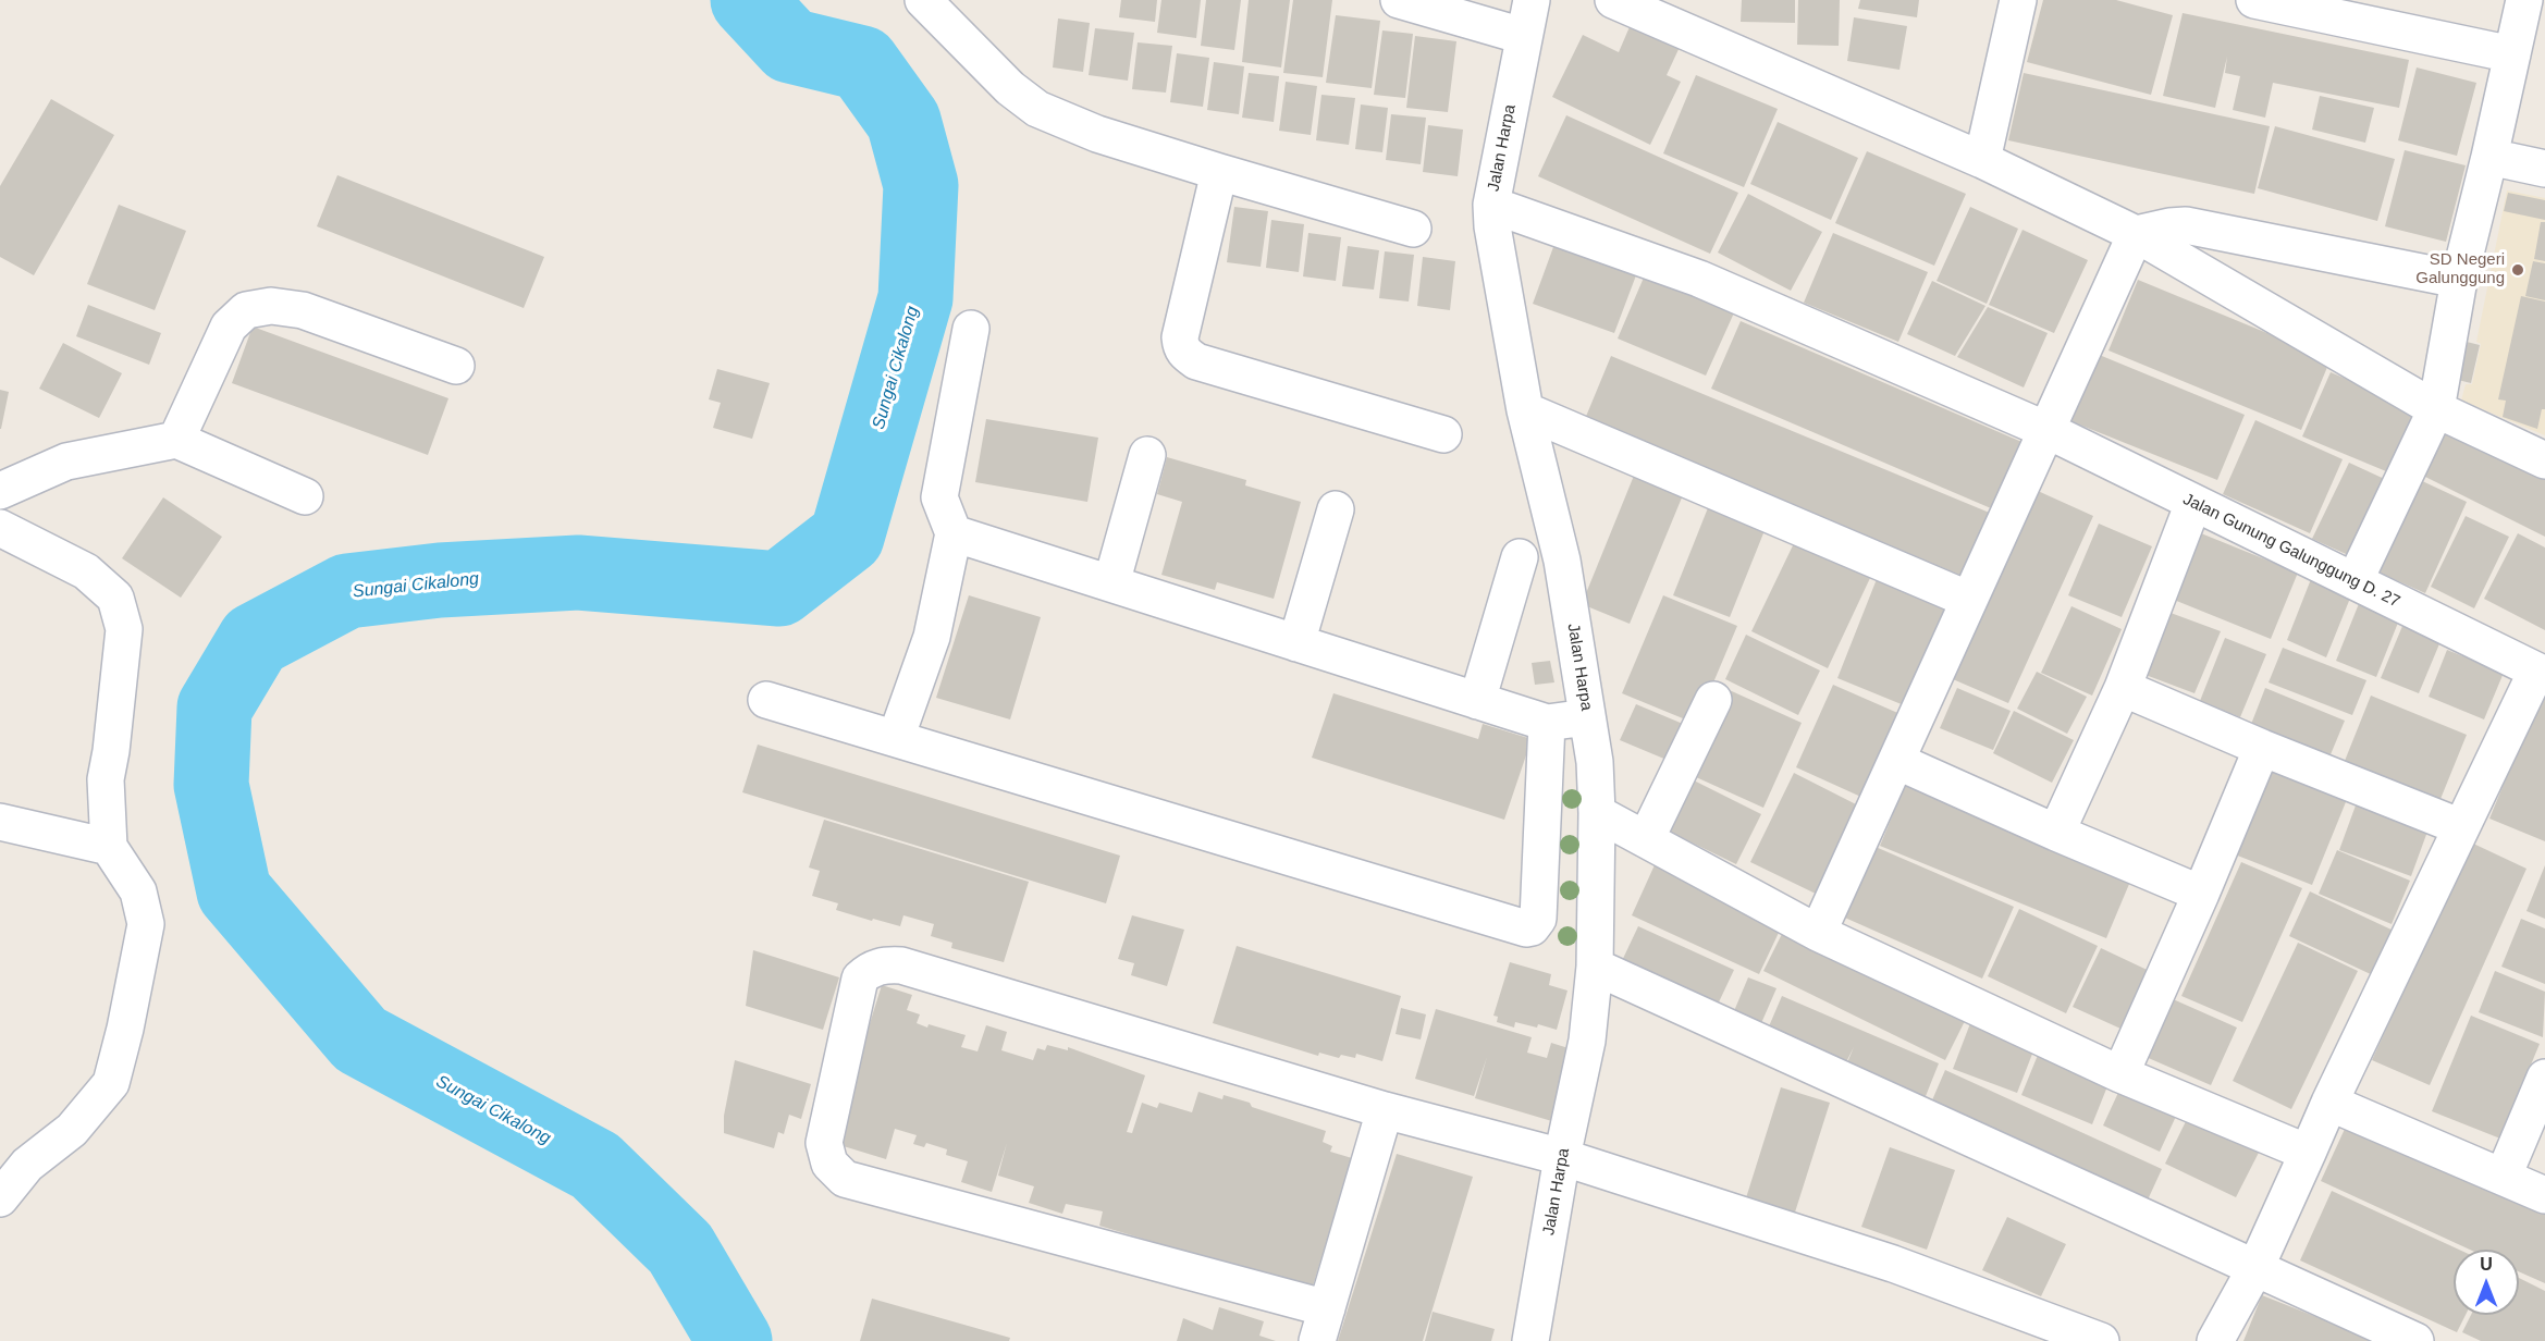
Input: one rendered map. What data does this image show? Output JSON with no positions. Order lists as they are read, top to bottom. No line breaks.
{"streets":{"street":["Jalan Harpa","Jalan Gunung Galunggung D. 27"]},"crossings":[["Jalan Harpa","Jalan Gunung Galunggung D. 27"]],"water":["Sungai Cikalong"],"places":["SD Negeri Galunggung"],"north":"top"}
